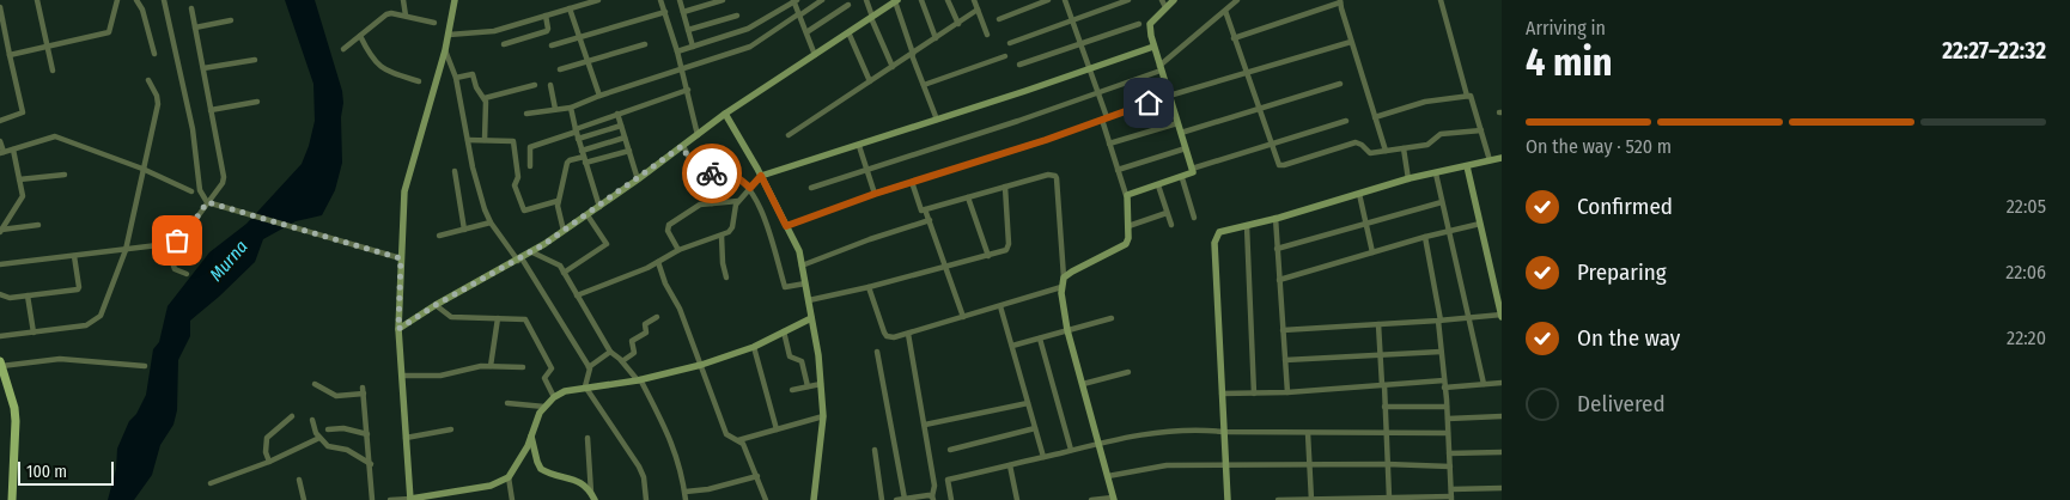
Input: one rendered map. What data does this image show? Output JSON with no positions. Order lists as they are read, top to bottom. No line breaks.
{"water":["Murna"],"scale_bar":"100 m","page":{"heading":["4 min","Arriving in","22:27–22:32"],"bar":"On the way · 520 m","list":[["Confirmed","22:05"],["Preparing","22:06"],["On the way","22:20"],"Delivered"],"scale":"100 m"}}
